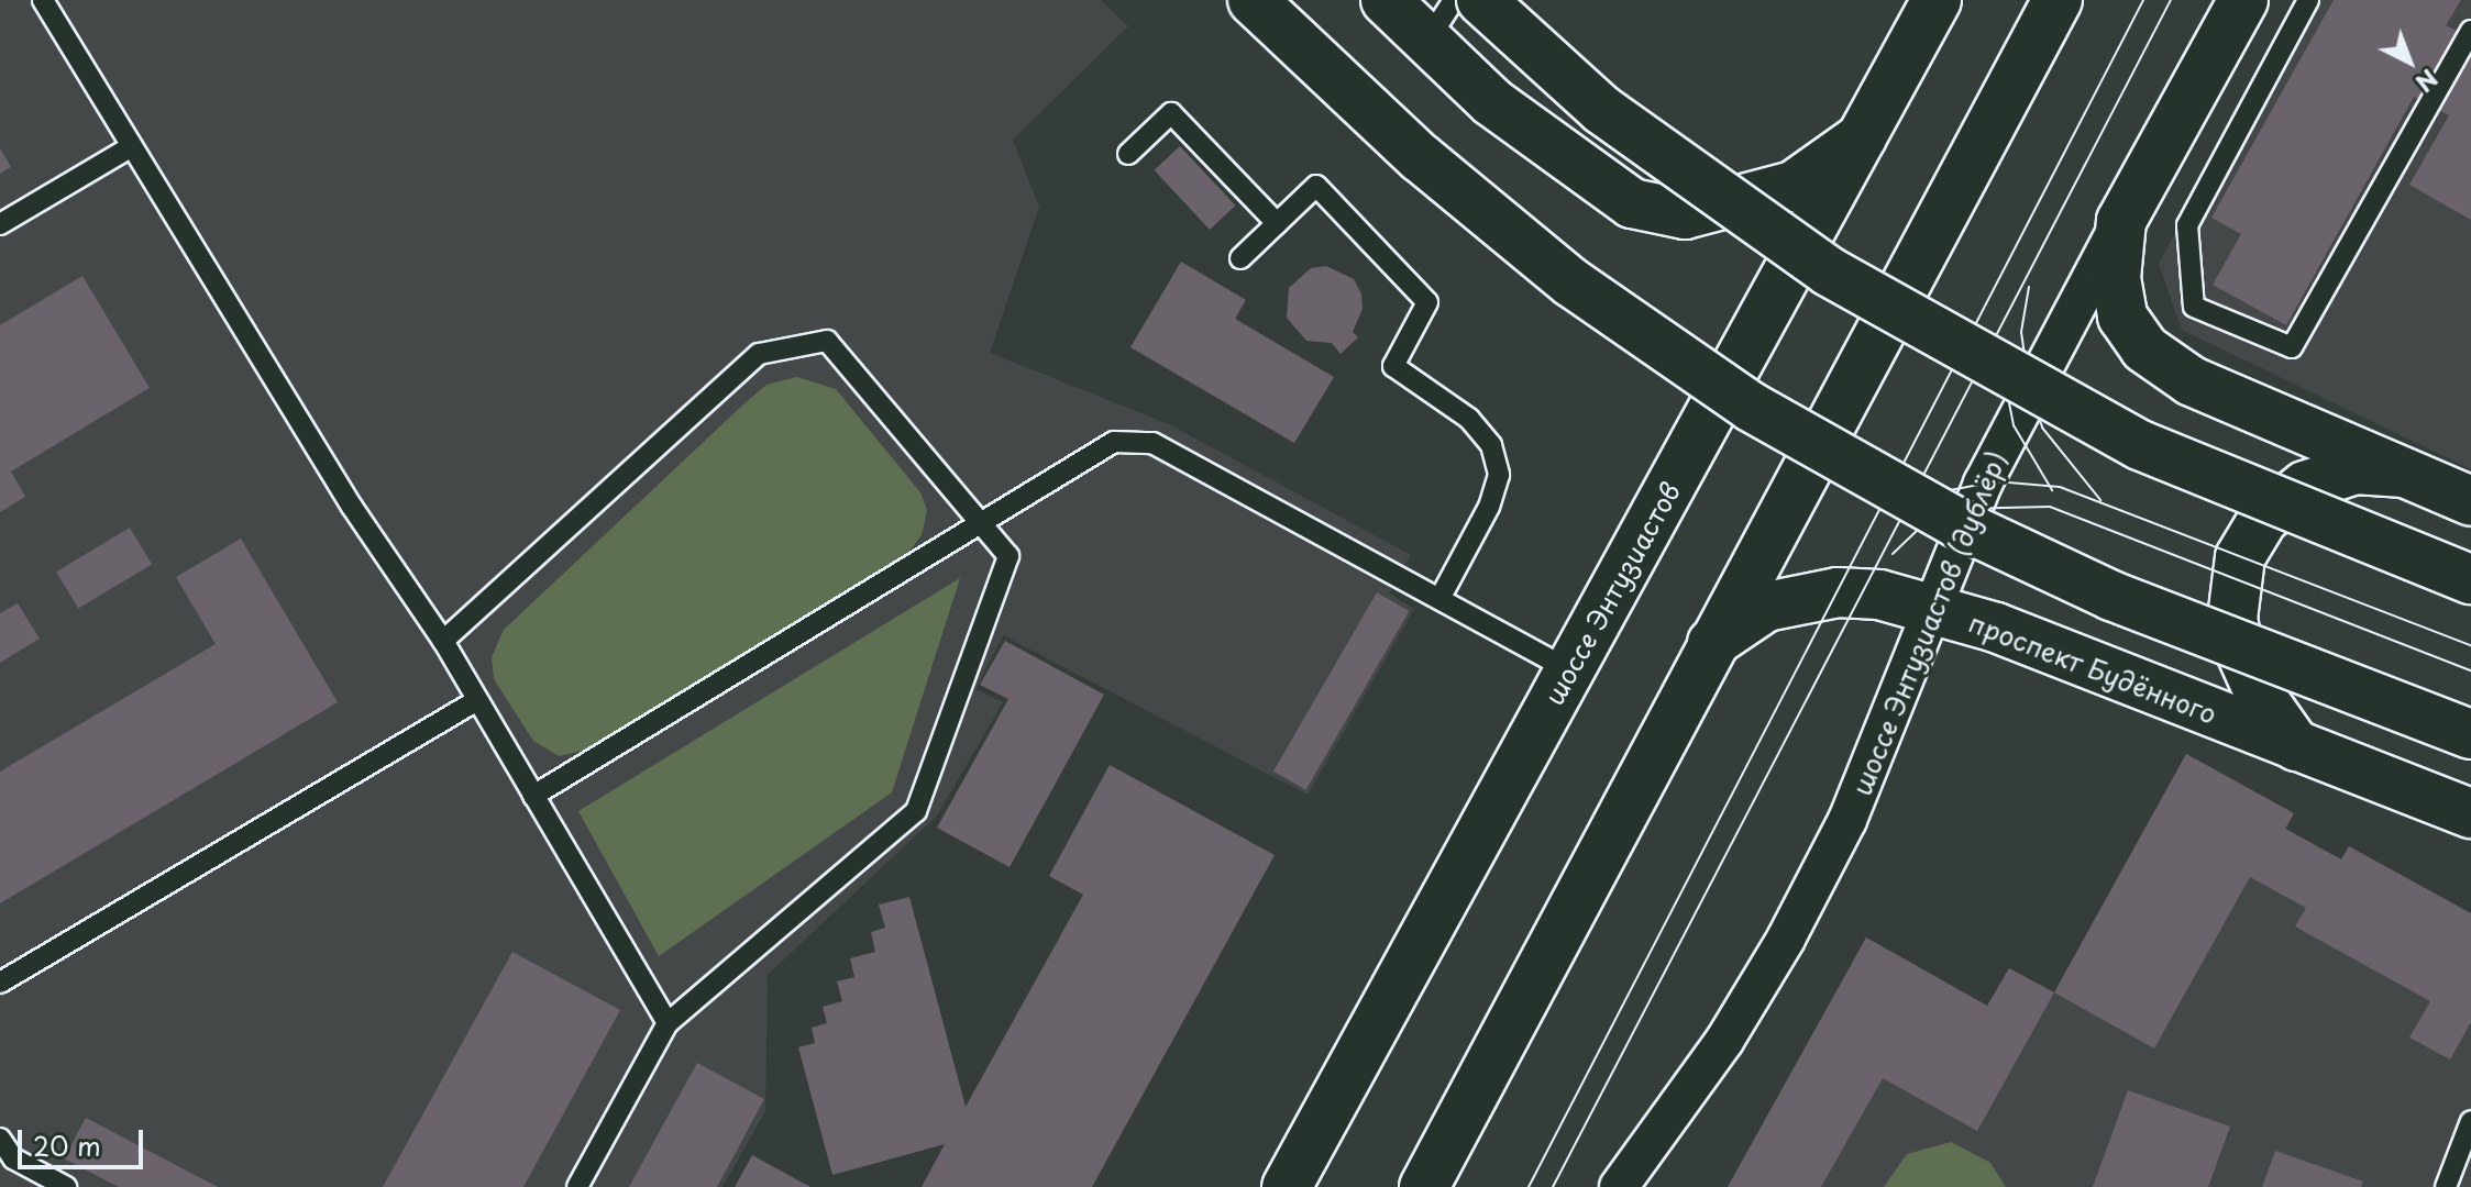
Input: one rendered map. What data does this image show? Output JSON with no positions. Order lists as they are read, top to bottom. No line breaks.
{"streets":{"main road":["шоссе Энтузиастов","шоссе Энтузиастов (дублёр)","проспект Будённого"]},"crossings":[["шоссе Энтузиастов (дублёр)","проспект Будённого"]],"scale_bar":"20 m","north":"bottom right"}
